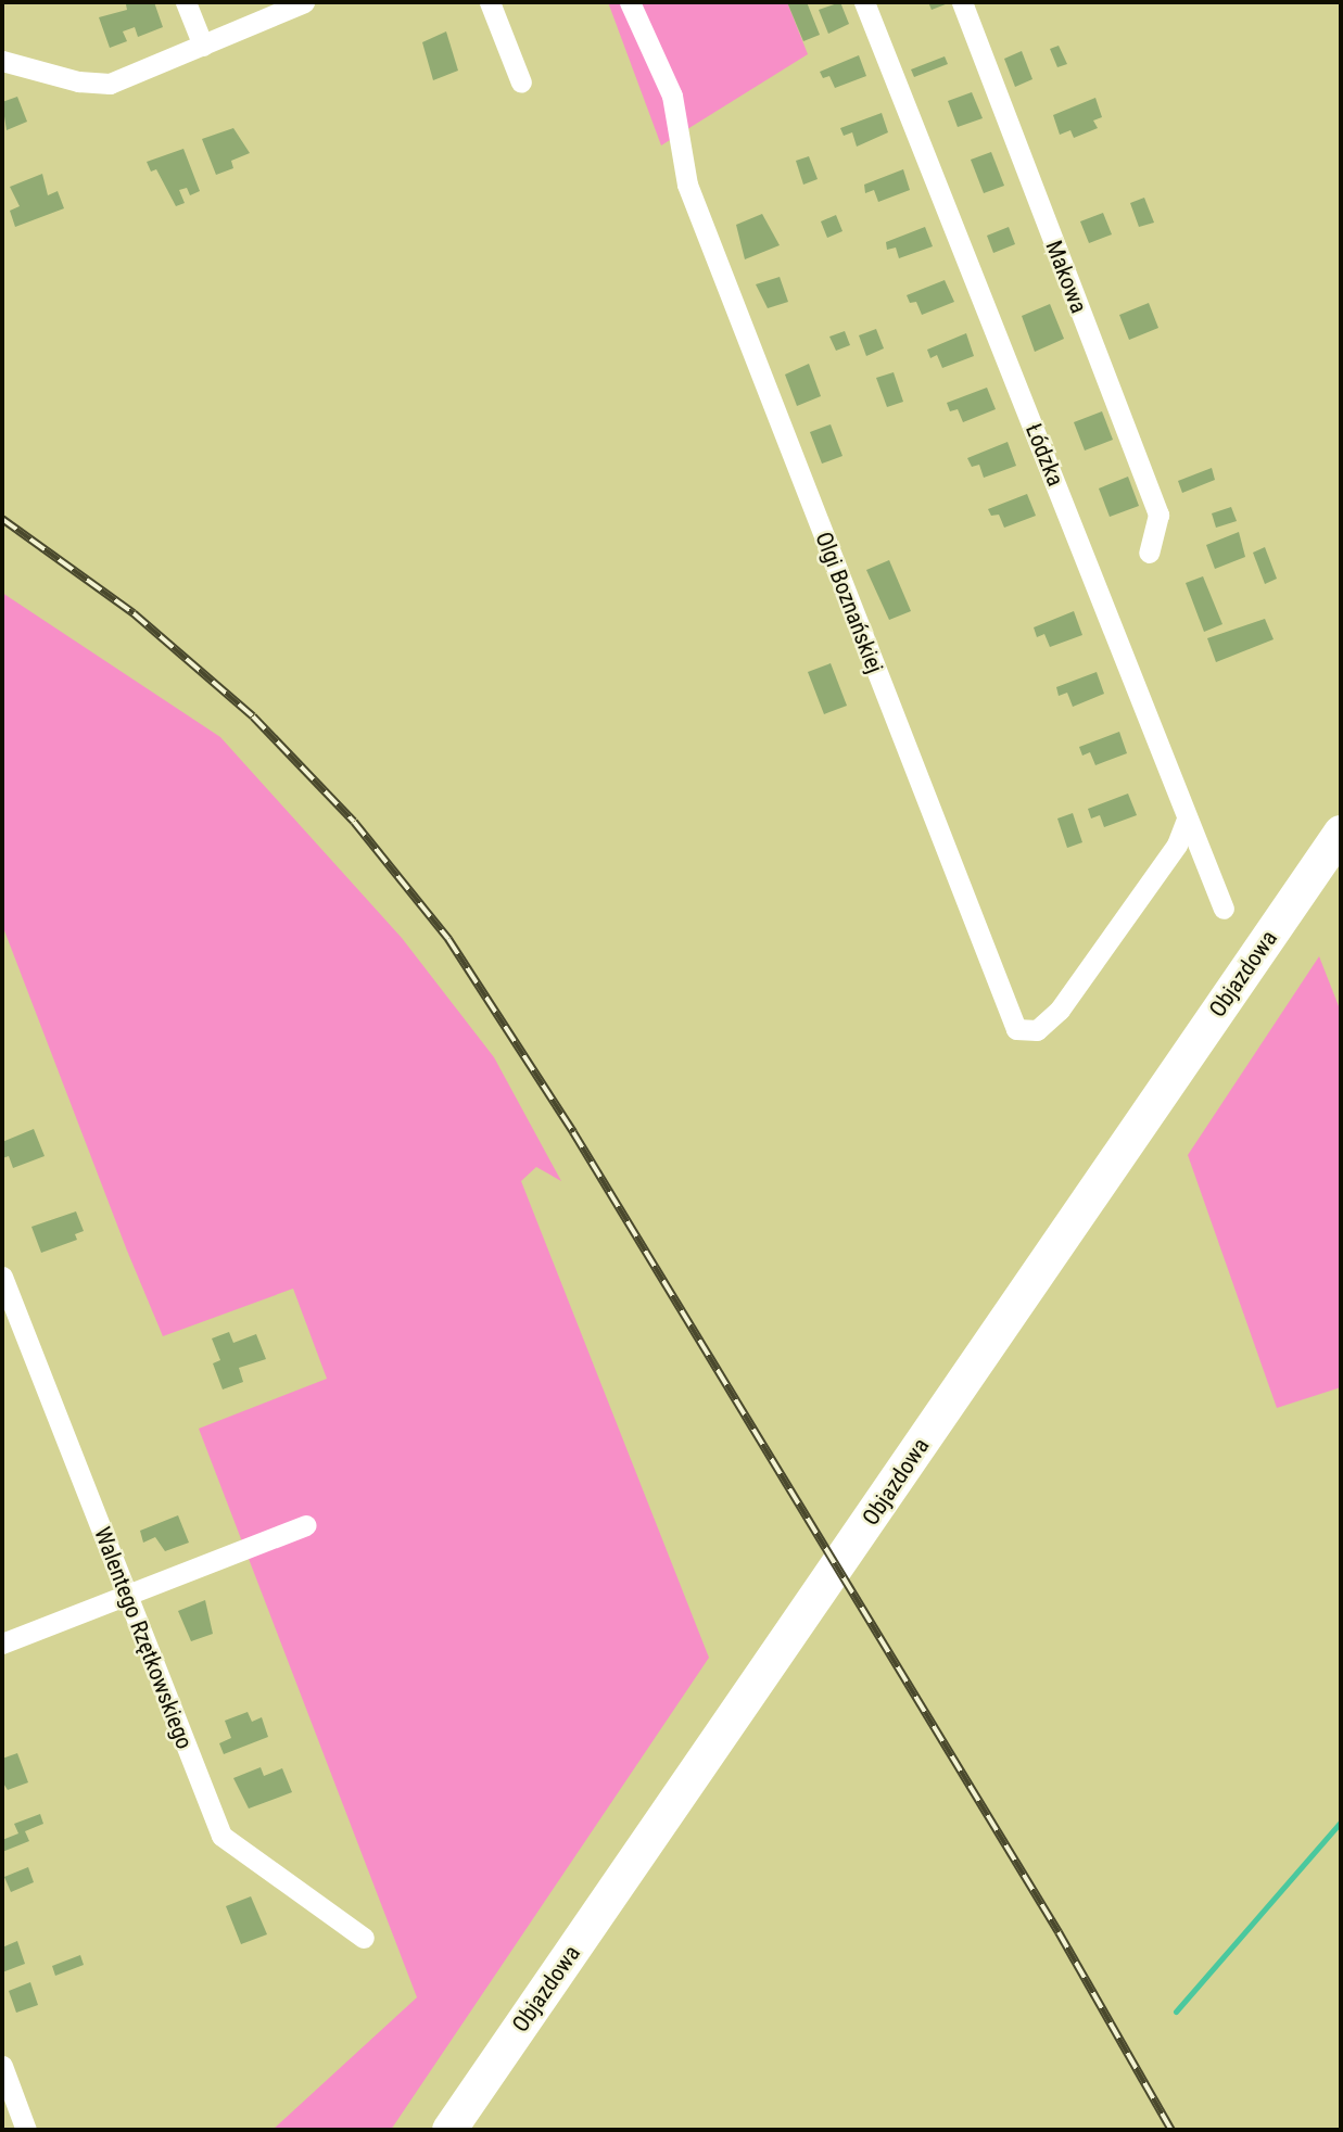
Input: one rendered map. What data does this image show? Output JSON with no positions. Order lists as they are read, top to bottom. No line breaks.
{"streets":{"main road":["Objazdowa"],"street":["Makowa","Łódzka","Olgi Boznańskiej","Walentego Rzętkowskiego"]},"crossings":[["Łódzka","Olgi Boznańskiej"]]}
